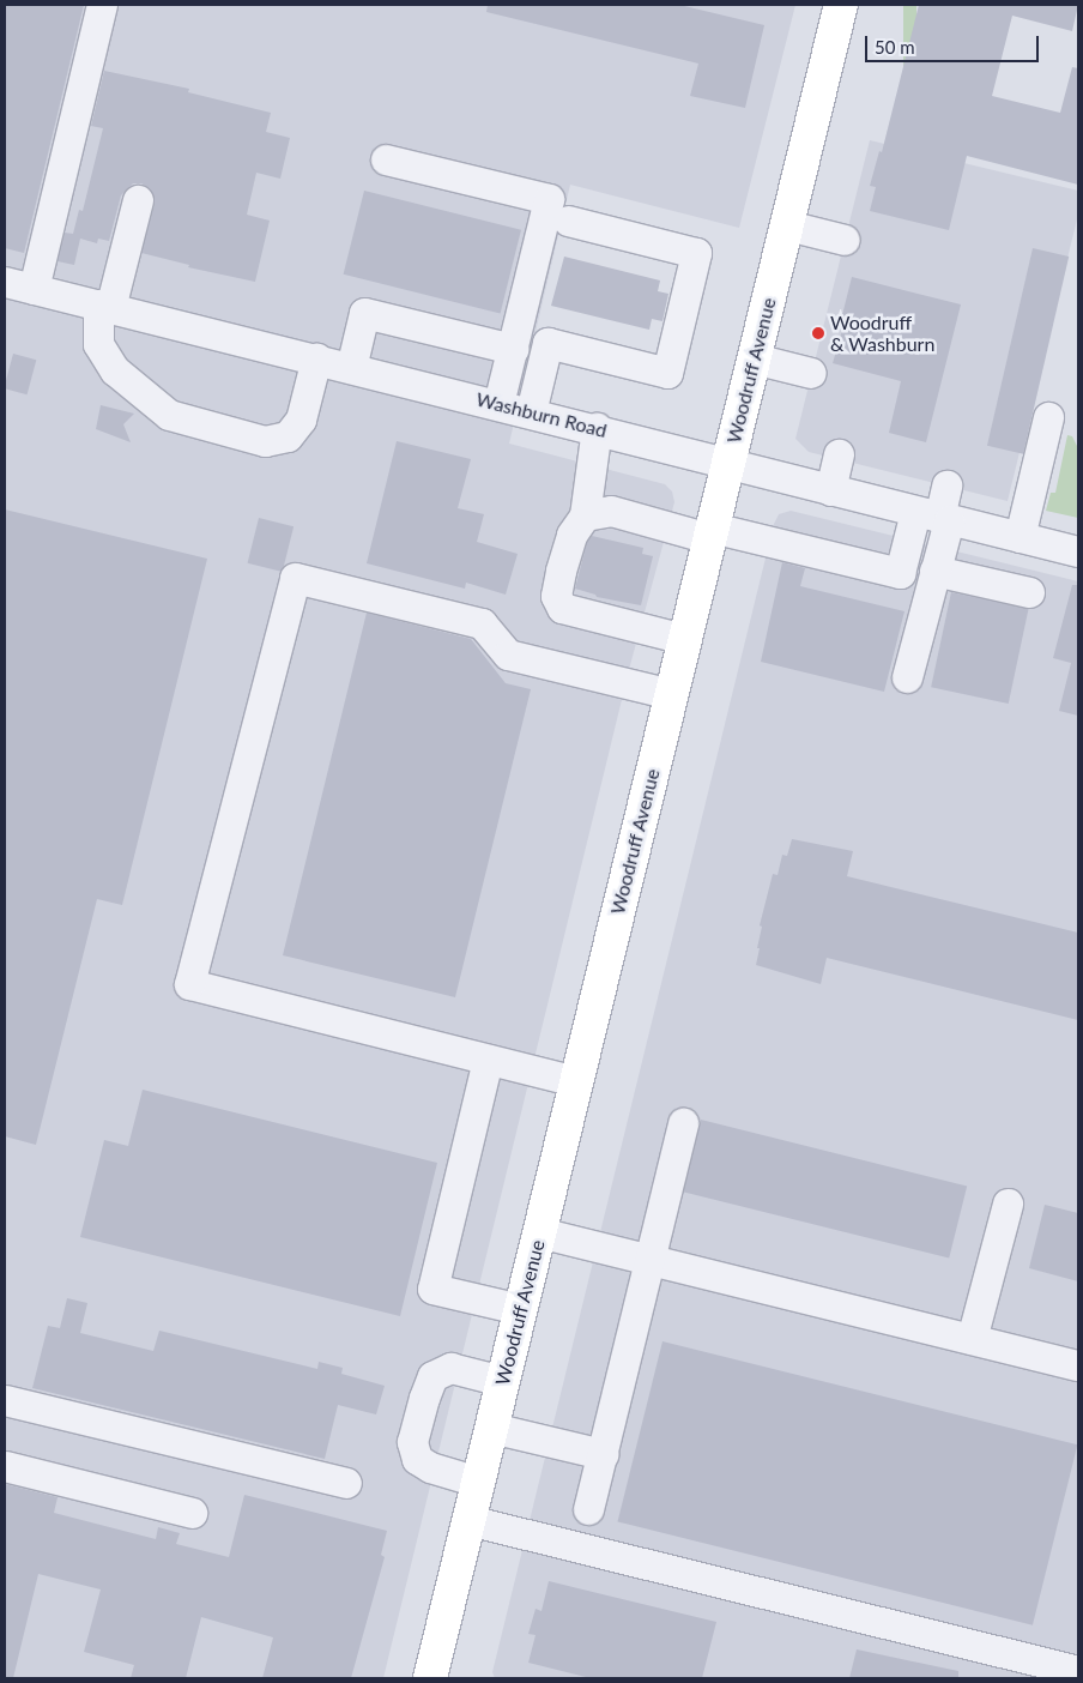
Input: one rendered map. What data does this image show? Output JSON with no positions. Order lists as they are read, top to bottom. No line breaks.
{"streets":{"main road":["Woodruff Avenue"],"street":["Washburn Road"]},"crossings":[["Woodruff Avenue","Washburn Road"]],"places":["Woodruff & Washburn"],"scale_bar":"50 m"}
